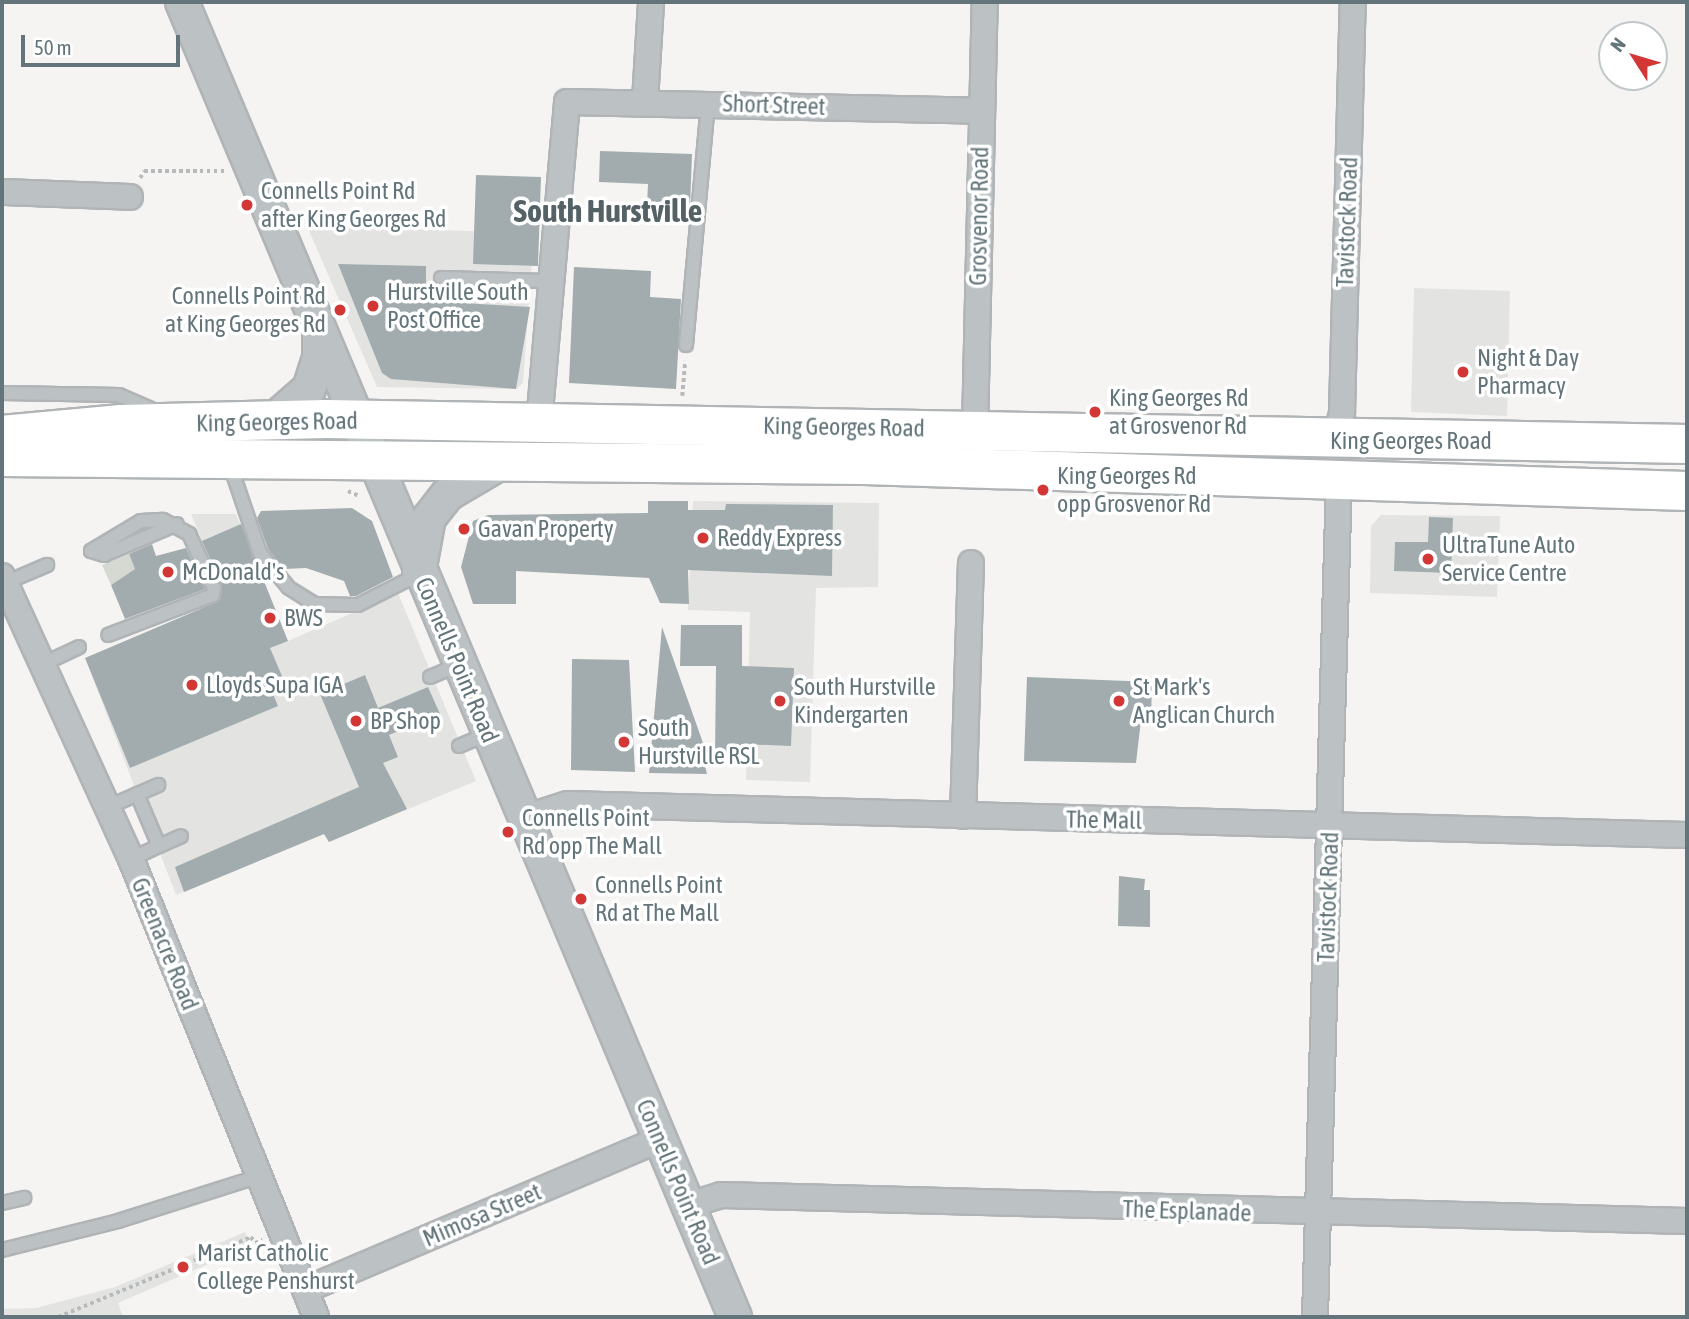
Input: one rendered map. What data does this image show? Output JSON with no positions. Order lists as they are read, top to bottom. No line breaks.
{"streets":{"highway":["King Georges Road"],"street":["Short Street","Grosvenor Road","Tavistock Road","Connells Point Road","The Mall","Greenacre Road","The Esplanade","Mimosa Street"]},"crossings":[["Short Street","Grosvenor Road"],["Grosvenor Road","King Georges Road"],["Tavistock Road","King Georges Road"],["Tavistock Road","The Mall"],["Tavistock Road","The Esplanade"],["King Georges Road","Connells Point Road"],["Connells Point Road","The Mall"],["Connells Point Road","The Esplanade"],["Connells Point Road","Mimosa Street"],["Greenacre Road","Mimosa Street"]],"districts":["South Hurstville"],"places":["Connells Point Rd after King Georges Rd","Hurstville South Post Office","Connells Point Rd at King Georges Rd","Night & Day Pharmacy","King Georges Rd at Grosvenor Rd","King Georges Rd opp Grosvenor Rd","Gavan Property","Reddy Express","UltraTune Auto Service Centre","McDonald's","BWS","Lloyds Supa IGA","South Hurstville Kindergarten","St Mark's Anglican Church","BP Shop","South Hurstville RSL","Connells Point Rd opp The Mall","Connells Point Rd at The Mall","Marist Catholic College Penshurst"],"scale_bar":"50 m","north":"top left"}
